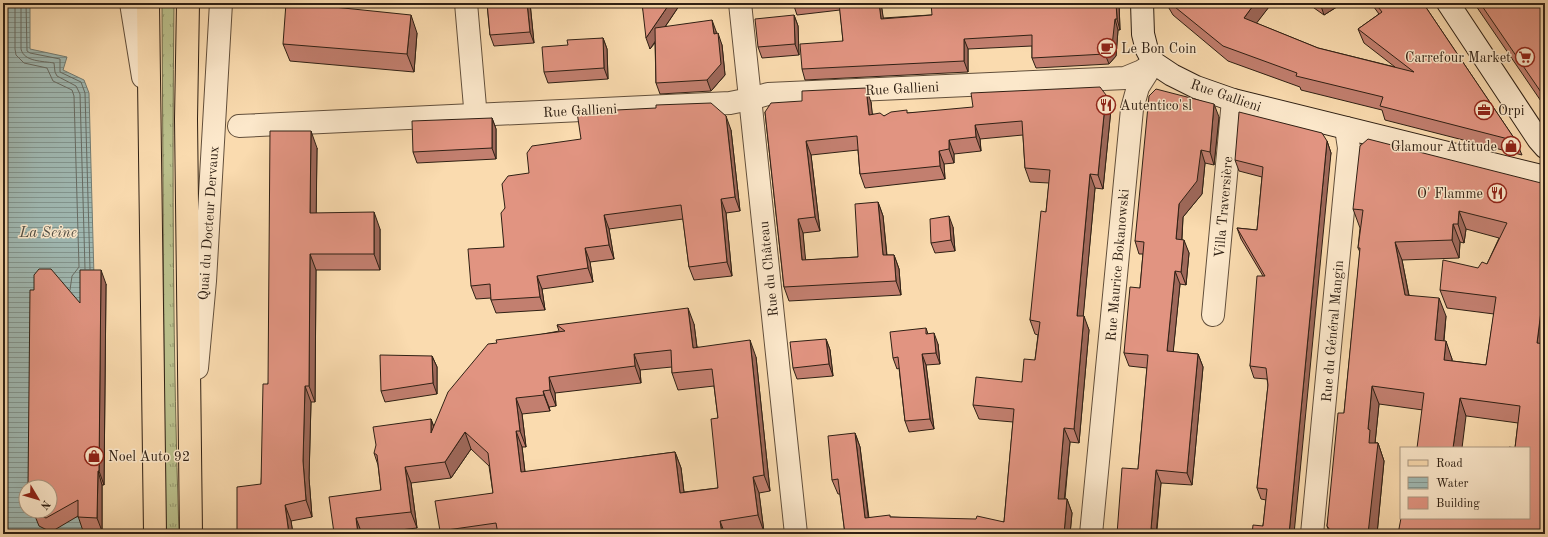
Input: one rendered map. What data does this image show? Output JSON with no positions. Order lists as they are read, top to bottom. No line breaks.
{"streets":{"main road":["Quai du Docteur Dervaux"],"street":["Rue Gallieni","Villa Traversière","Rue Maurice Bokanowski","Rue du Château","Rue du Général Mangin"]},"crossings":[["Rue Gallieni","Villa Traversière"],["Rue Gallieni","Rue Maurice Bokanowski"],["Rue Gallieni","Rue du Château"],["Rue Gallieni","Rue du Général Mangin"]],"water":["La Seine"],"places":{"cafe":["Le Bon Coin"],"supermarket":["Carrefour Market"],"restaurant":["Autentico'sl","O' Flamme"],"office":["Orpi"],"shop":["Glamour Attitude","Noel Auto 92"]},"legend":["Road","Water","Building"],"north":"bottom right"}
